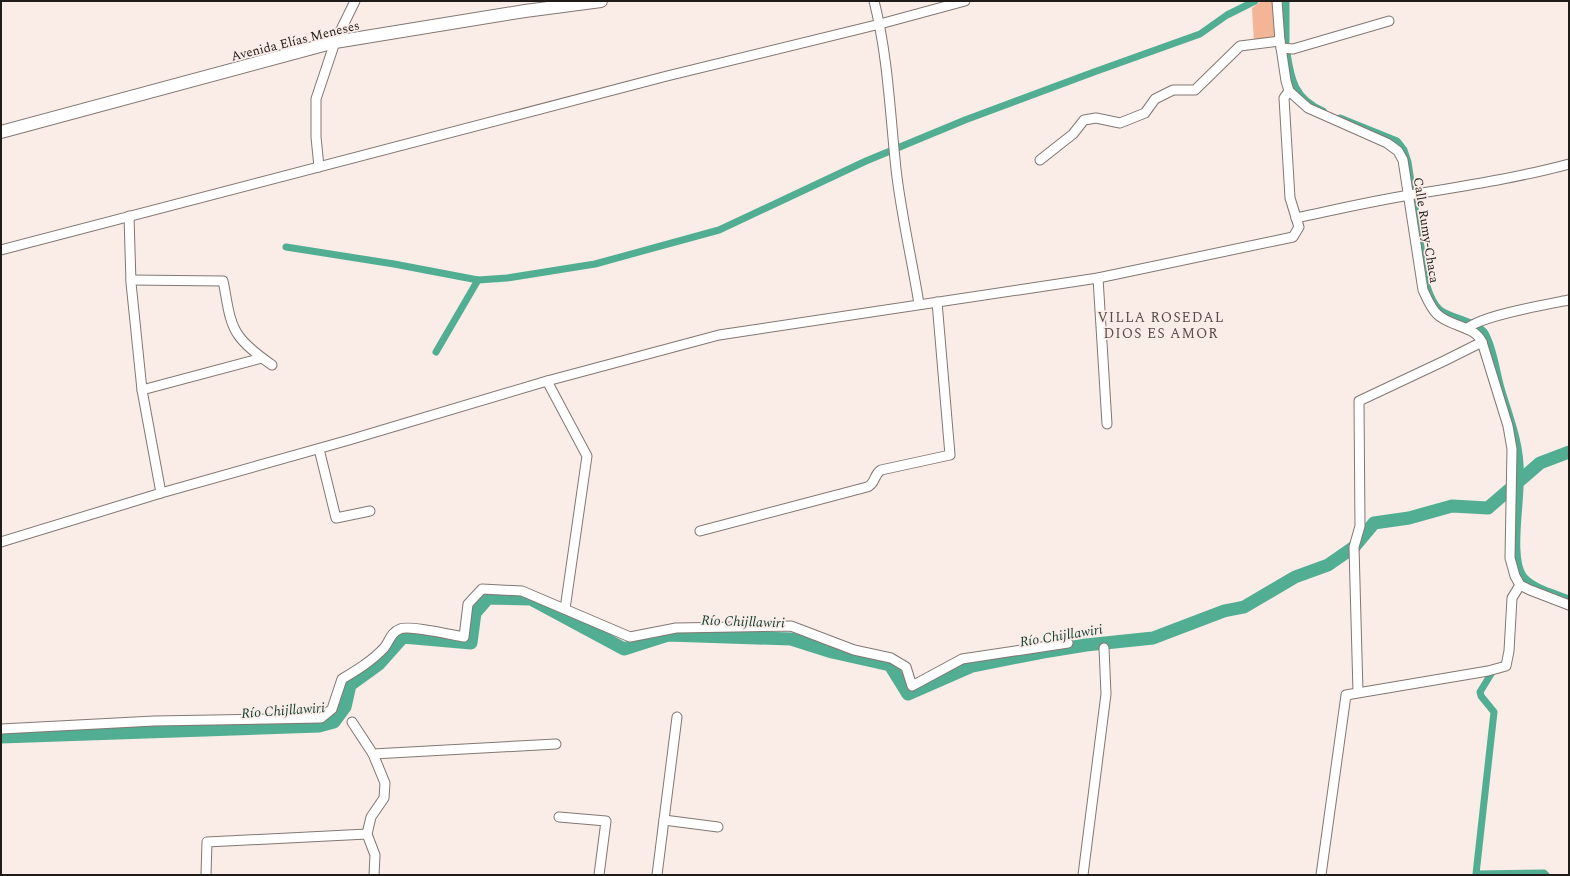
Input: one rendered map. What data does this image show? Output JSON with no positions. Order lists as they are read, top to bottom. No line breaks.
{"streets":{"main road":["Avenida Elías Meneses"],"street":["Calle Rumy-Chaca"]},"districts":["VILLA ROSEDAL DIOS ES AMOR"],"water":["Río Chijllawiri"]}
